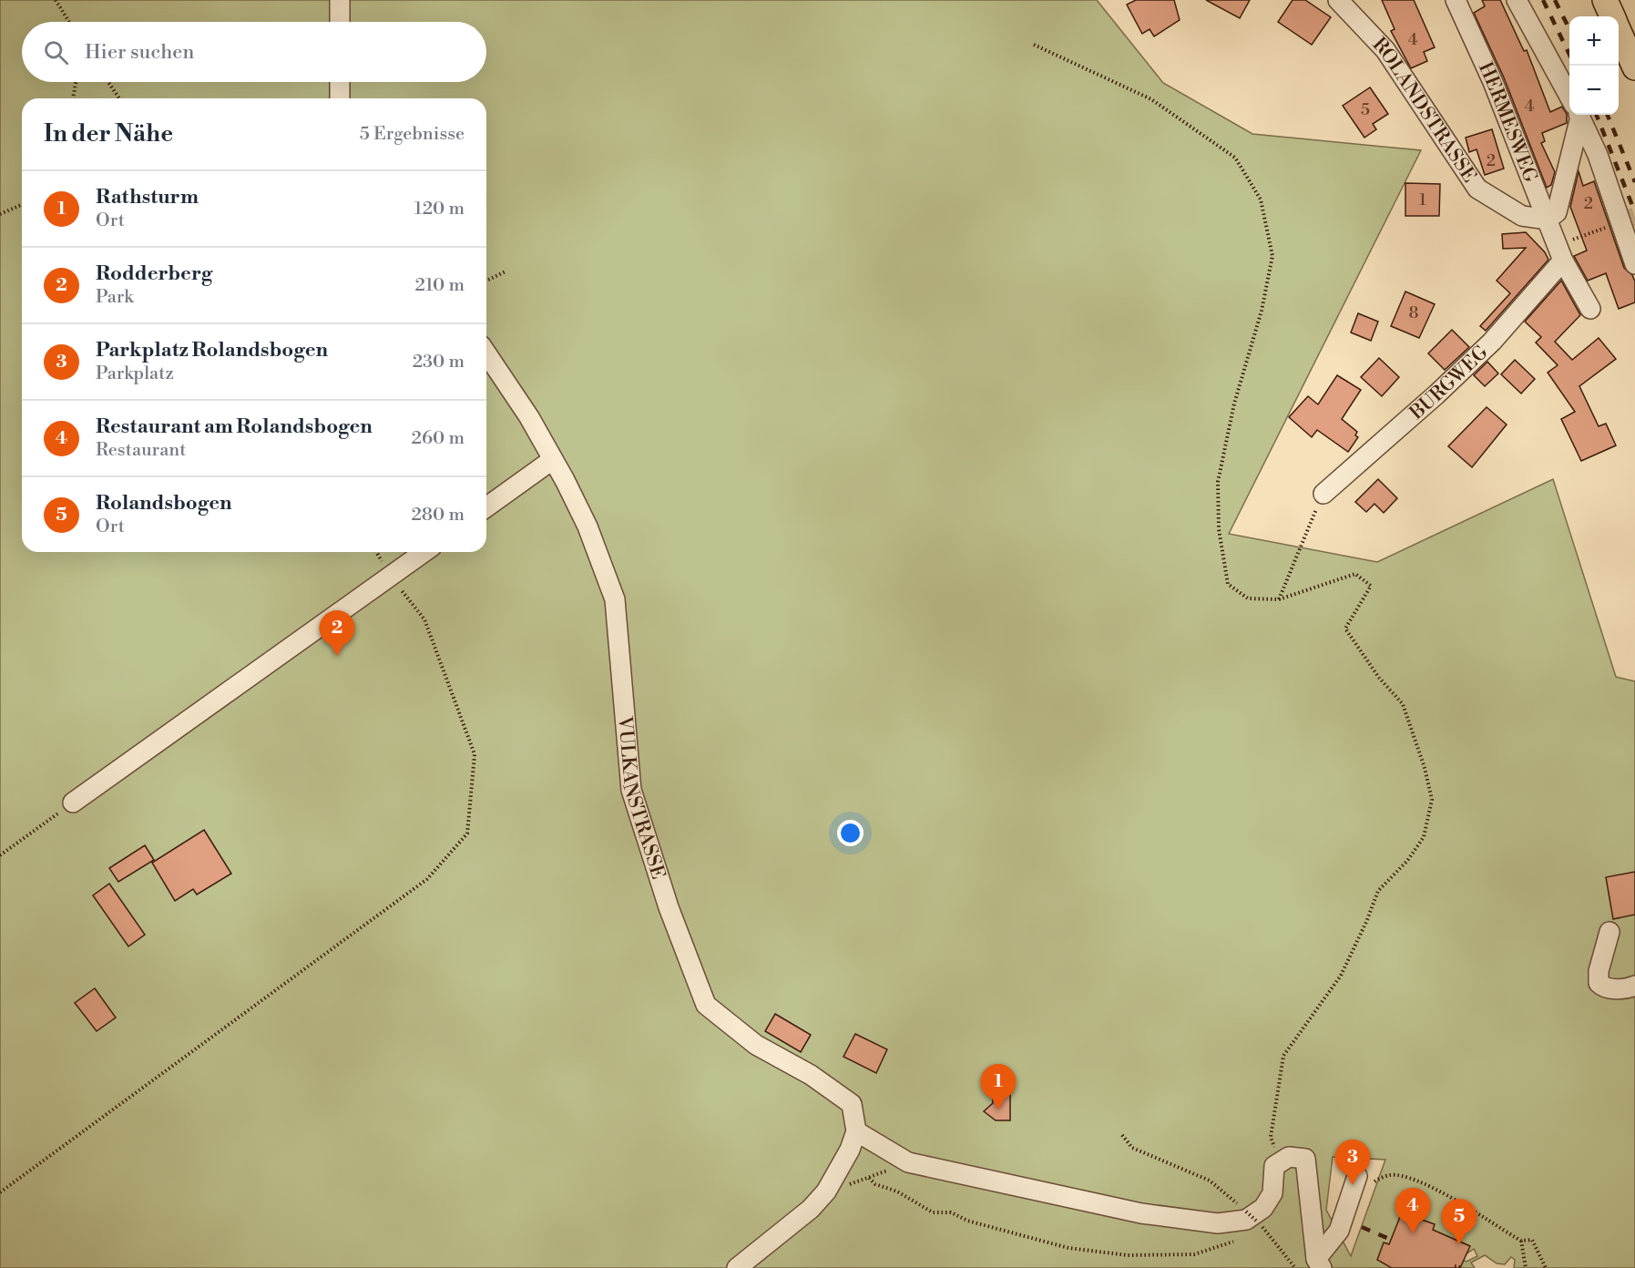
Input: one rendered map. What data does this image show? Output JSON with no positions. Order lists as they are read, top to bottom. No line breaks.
{"streets":{"street":["ROLANDSTRASSE","HERMESWEG","BURGWEG","VULKANSTRASSE"]},"crossings":[["ROLANDSTRASSE","HERMESWEG"],["HERMESWEG","BURGWEG"]],"house_numbers":["4","4","5","2","1","2","8"],"page":{"map_buttons":["+","−"],"search":"Hier suchen","heading":["In der Nähe","5 Ergebnisse"],"list":[{"mark":"1","name":"Rathsturm","note":"Ort","value":"120 m"},{"mark":"2","name":"Rodderberg","note":"Park","value":"210 m"},{"mark":"3","name":"Parkplatz Rolandsbogen","note":"Parkplatz","value":"230 m"},{"mark":"4","name":"Restaurant am Rolandsbogen","note":"Restaurant","value":"260 m"},{"mark":"5","name":"Rolandsbogen","note":"Ort","value":"280 m"}],"pins":["2","1","3","4","5"]}}
